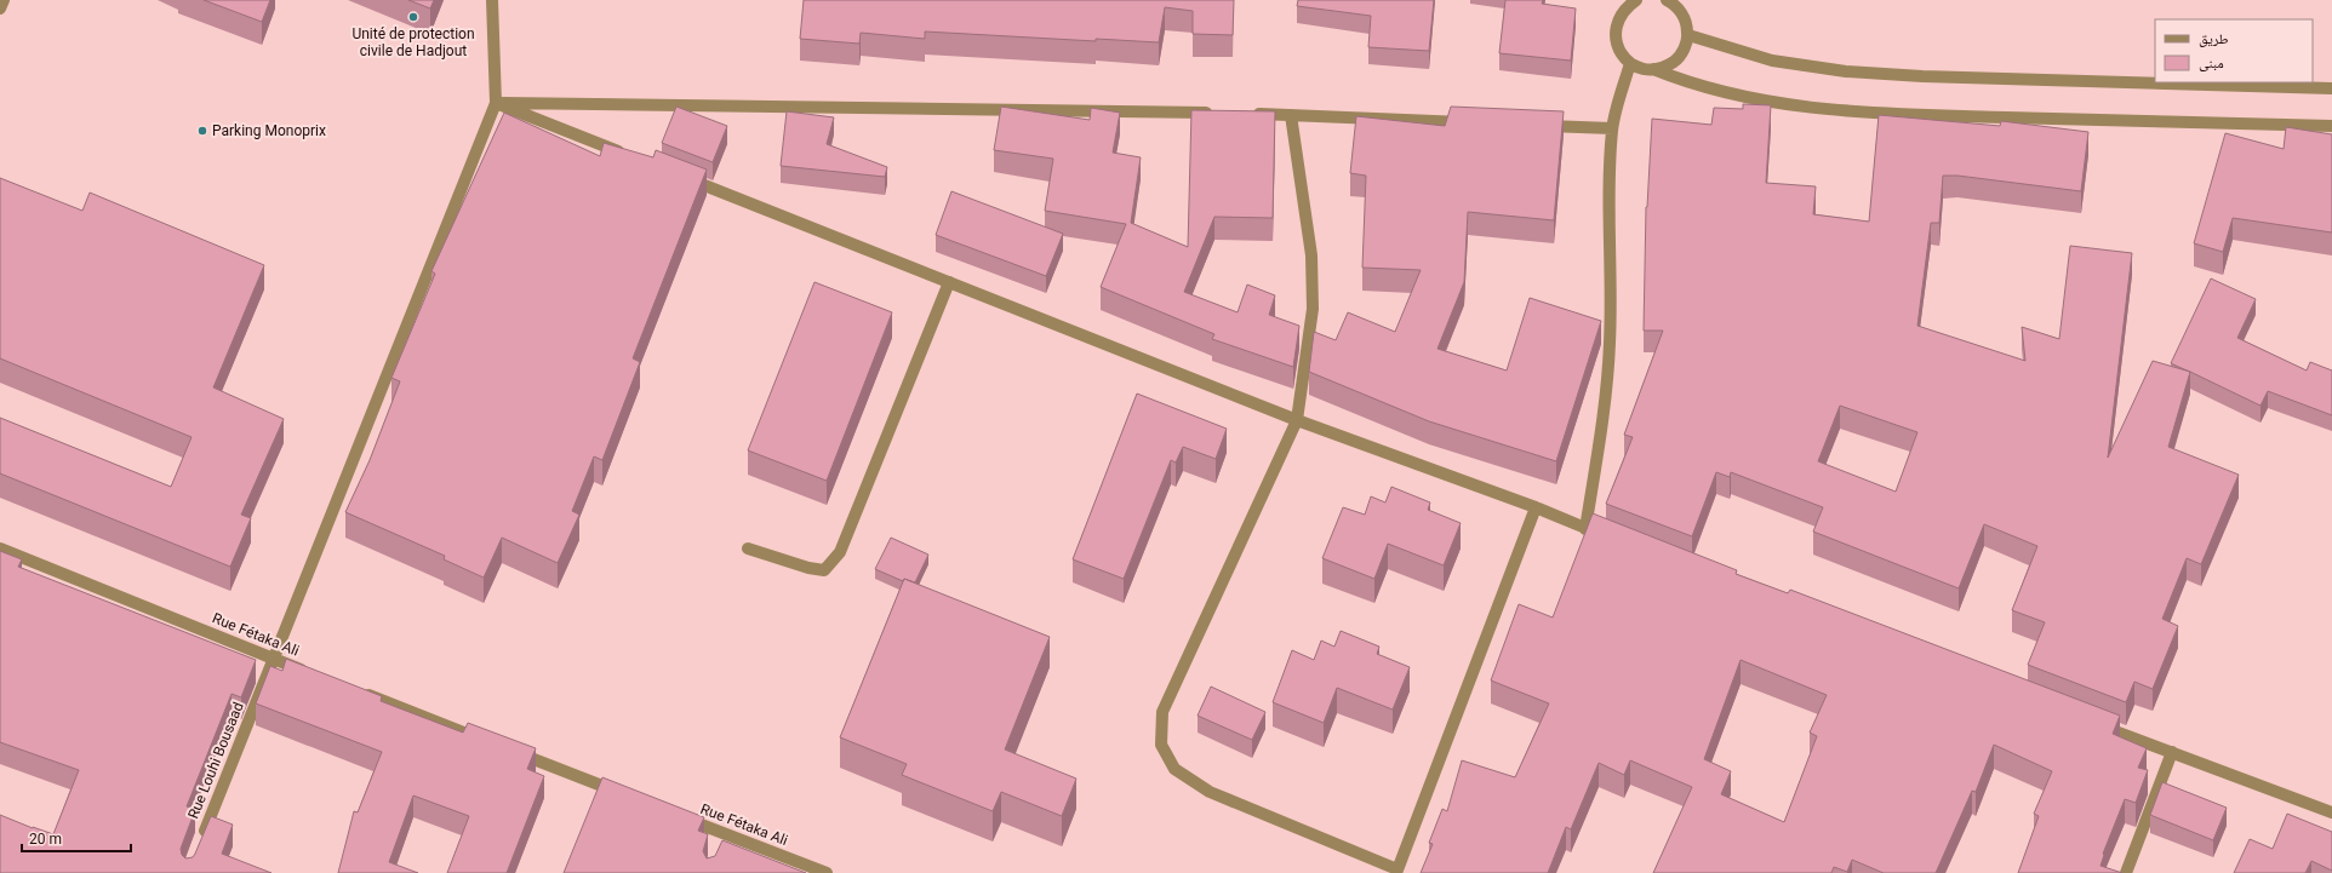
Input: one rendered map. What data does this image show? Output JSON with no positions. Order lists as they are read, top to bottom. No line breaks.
{"streets":{"street":["Rue Fétaka Ali","Rue Louhi Bousaad"]},"crossings":[["Rue Fétaka Ali","Rue Louhi Bousaad"]],"places":["Unité de protection civile de Hadjout","Parking Monoprix"],"legend":["طريق","مبنى"],"scale_bar":"20 m"}
